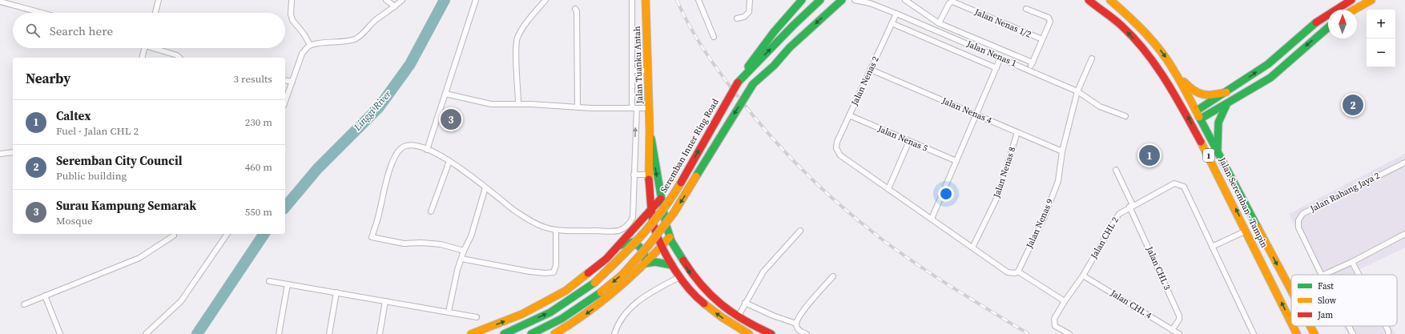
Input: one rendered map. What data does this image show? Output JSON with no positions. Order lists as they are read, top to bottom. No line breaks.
{"streets":{"main road":["Jalan Tuanku Antah","Seremban Inner Ring Road","1","Jalan Seremban - Tampin"],"street":["Jalan Nenas 1/2","Jalan Nenas 1","Jalan Nenas 2","Jalan Nenas 4","Jalan Nenas 5","Jalan Nenas 8","Jalan Rahang Jaya 2","Jalan Nenas 9","Jalan CHL 2","Jalan CHL 3","Jalan CHL 4"]},"crossings":[["Jalan Nenas 1","Jalan Nenas 2"],["Jalan Nenas 1","Jalan Nenas 9"],["Jalan Nenas 2","Jalan Nenas 4"],["Jalan Nenas 2","Jalan Nenas 5"],["Jalan Nenas 4","Jalan Nenas 8"],["Jalan Nenas 4","Jalan Nenas 9"],["Jalan CHL 2","Jalan CHL 3"],["Jalan CHL 2","Jalan CHL 4"],["Jalan CHL 3","Jalan CHL 4"]],"water":["Linggi River"],"legend":["Fast","Slow","Jam"],"north":"top","page":{"map_buttons":["+","−"],"search":"Search here","heading":["Nearby","3 results"],"pins":["2","3","1"],"list":[{"mark":"1","name":"Caltex","note":"Fuel · Jalan CHL 2","value":"230 m"},{"mark":"2","name":"Seremban City Council","note":"Public building","value":"460 m"},{"mark":"3","name":"Surau Kampung Semarak","note":"Mosque","value":"550 m"}]}}
